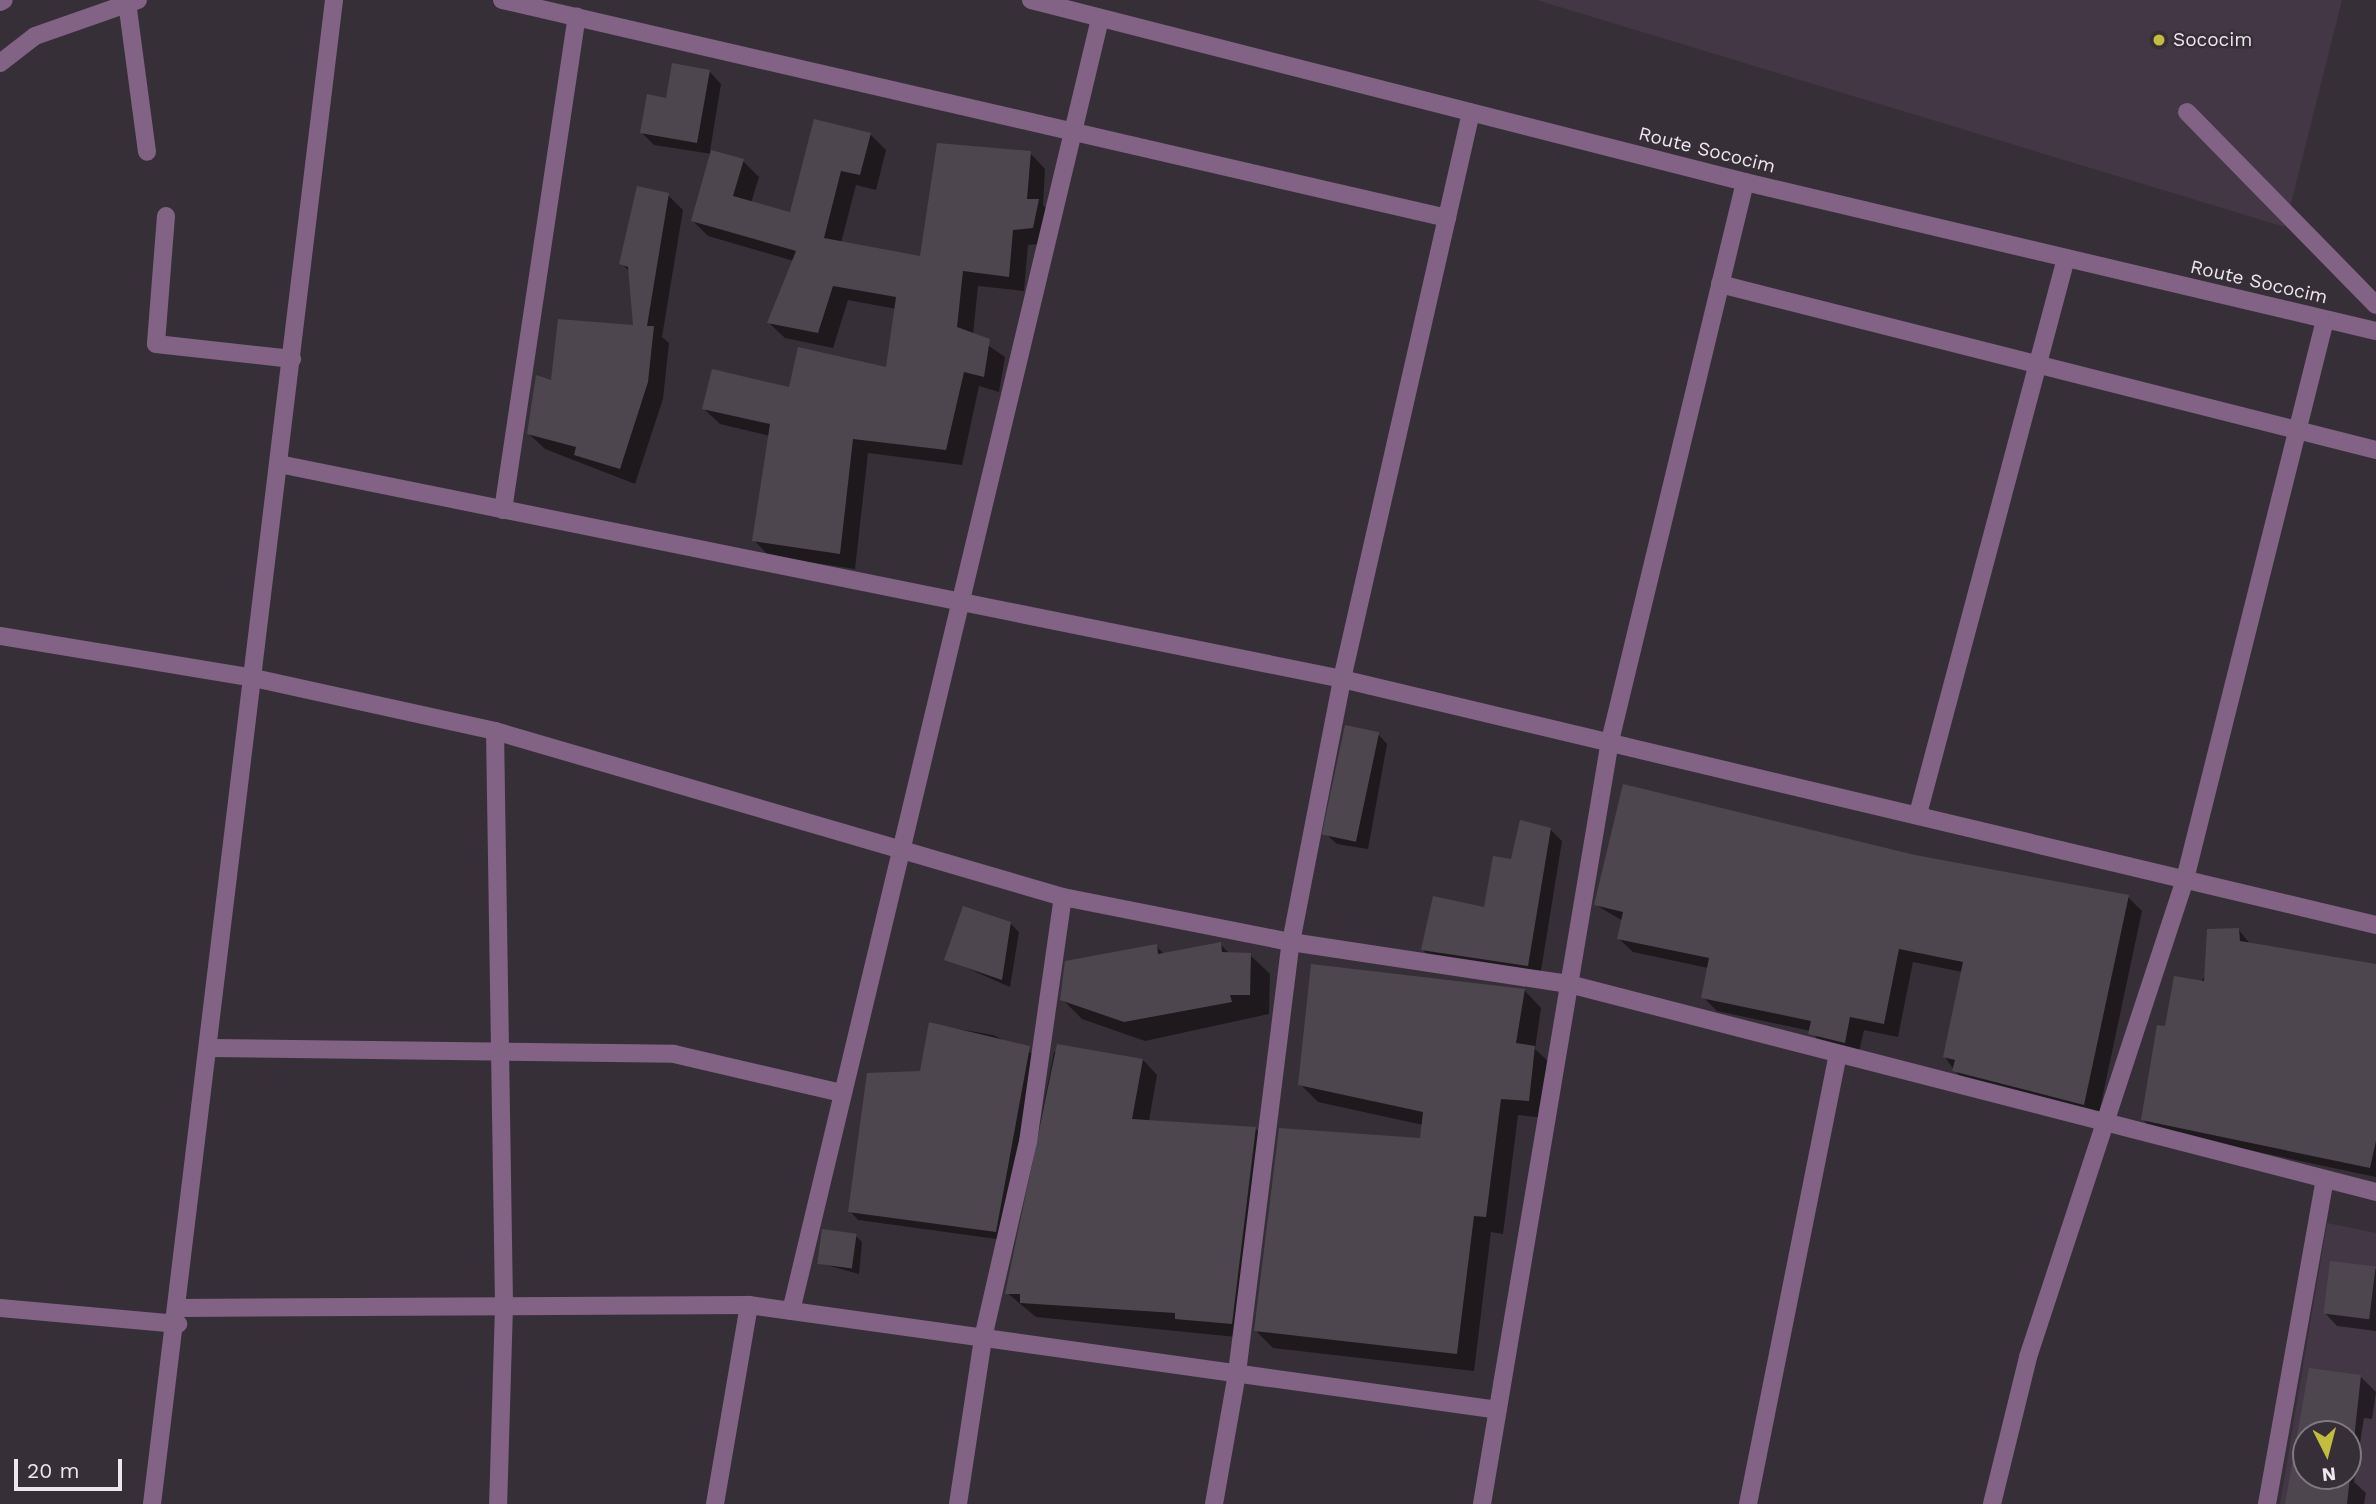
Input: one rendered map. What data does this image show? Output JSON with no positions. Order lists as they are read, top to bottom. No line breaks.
{"streets":{"street":["Route Sococim"]},"places":["Sococim"],"scale_bar":"20 m","north":"bottom"}
